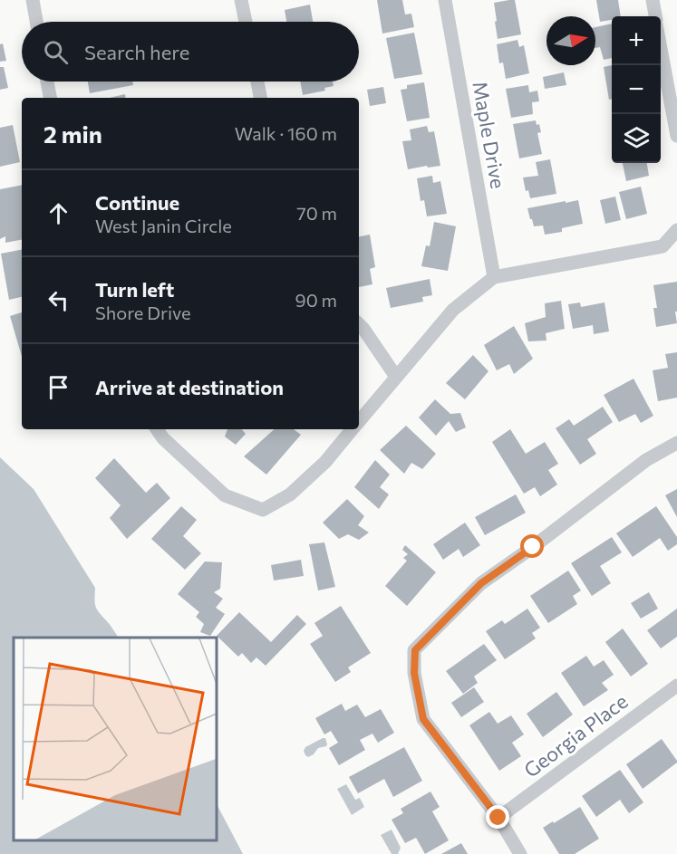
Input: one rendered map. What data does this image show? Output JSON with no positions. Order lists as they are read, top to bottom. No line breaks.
{"streets":{"street":["Maple Drive","Georgia Place"]},"north":"right","page":{"map_buttons":["+","−"],"search":"Search here","heading":["2 min","Walk · 160 m"],"list":[["Continue","West Janin Circle","70 m"],["Turn left","Shore Drive","90 m"],"Arrive at destination"]}}
